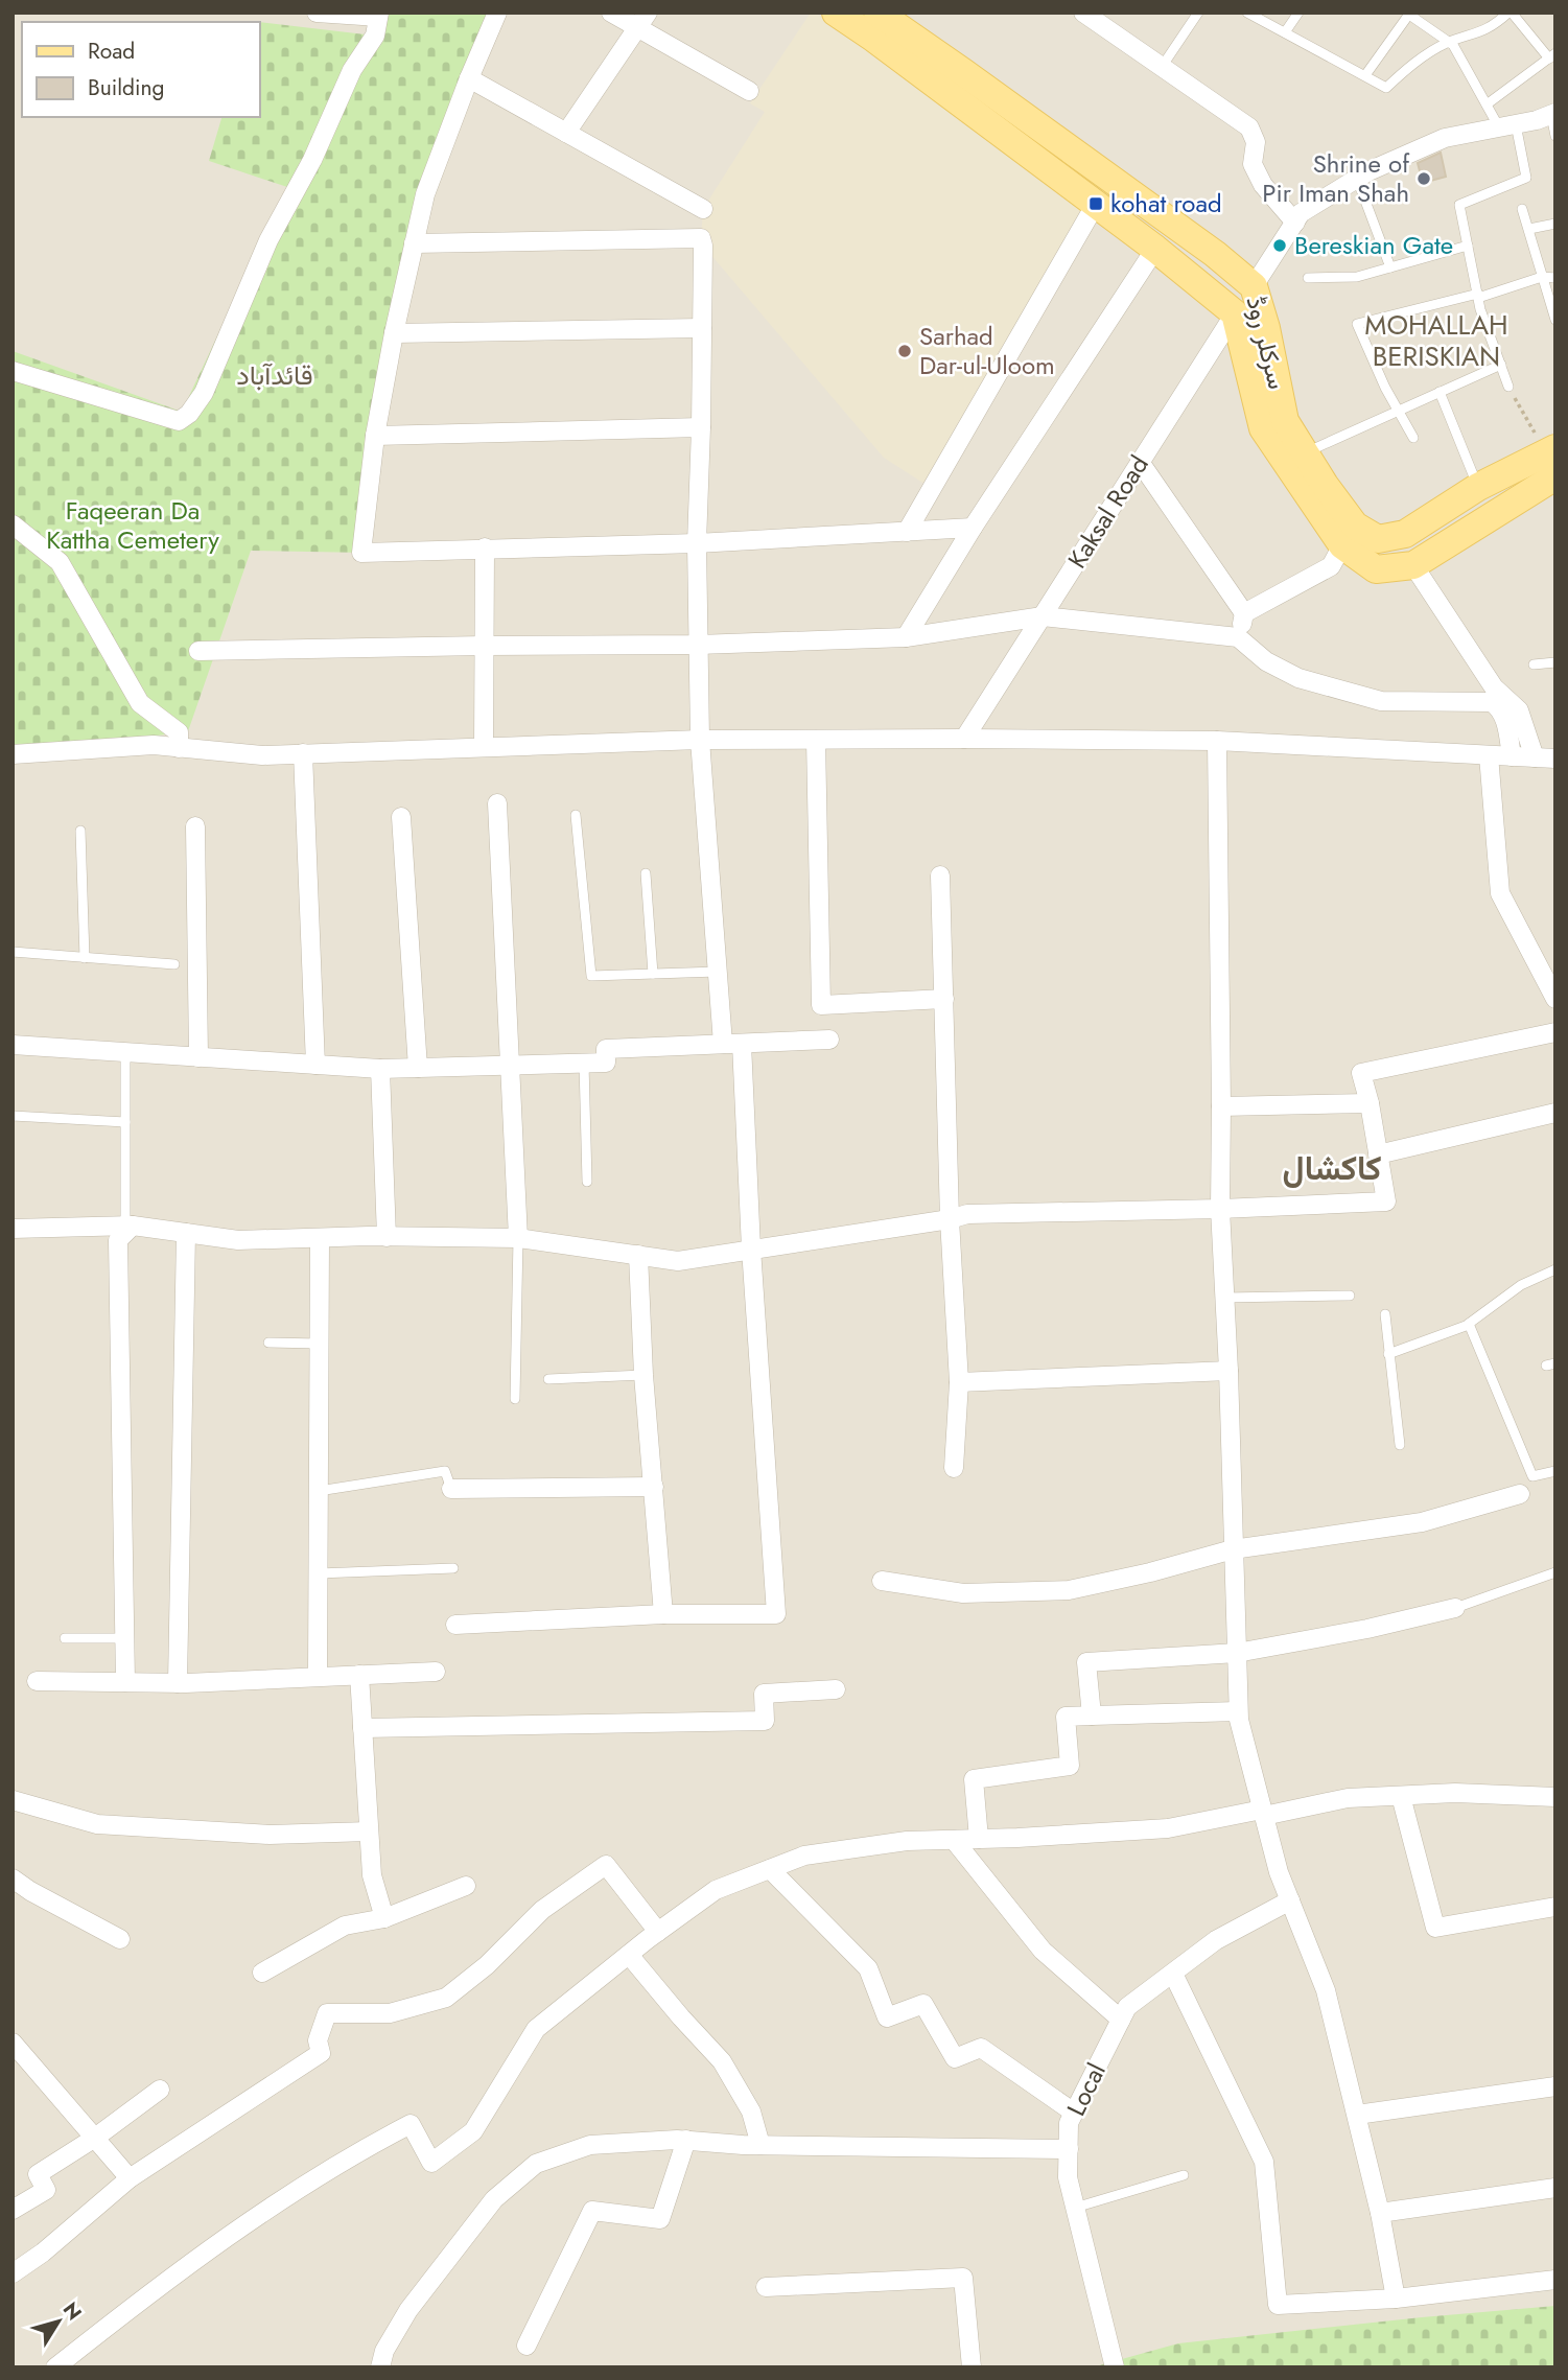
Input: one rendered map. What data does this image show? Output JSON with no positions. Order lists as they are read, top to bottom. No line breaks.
{"streets":{"main road":["سرکلر روڈ","Kaksal Road"],"street":["Local"]},"crossings":[["سرکلر روڈ","Kaksal Road"]],"districts":["MOHALLAH BERISKIAN","قائدآباد","کاکشال"],"parks":["Faqeeran Da Kattha Cemetery"],"places":{"other":["Shrine of Pir Iman Shah","Bereskian Gate","Sarhad Dar-ul-Uloom"],"transit":["kohat road"]},"legend":["Road","Building"],"north":"top right"}
